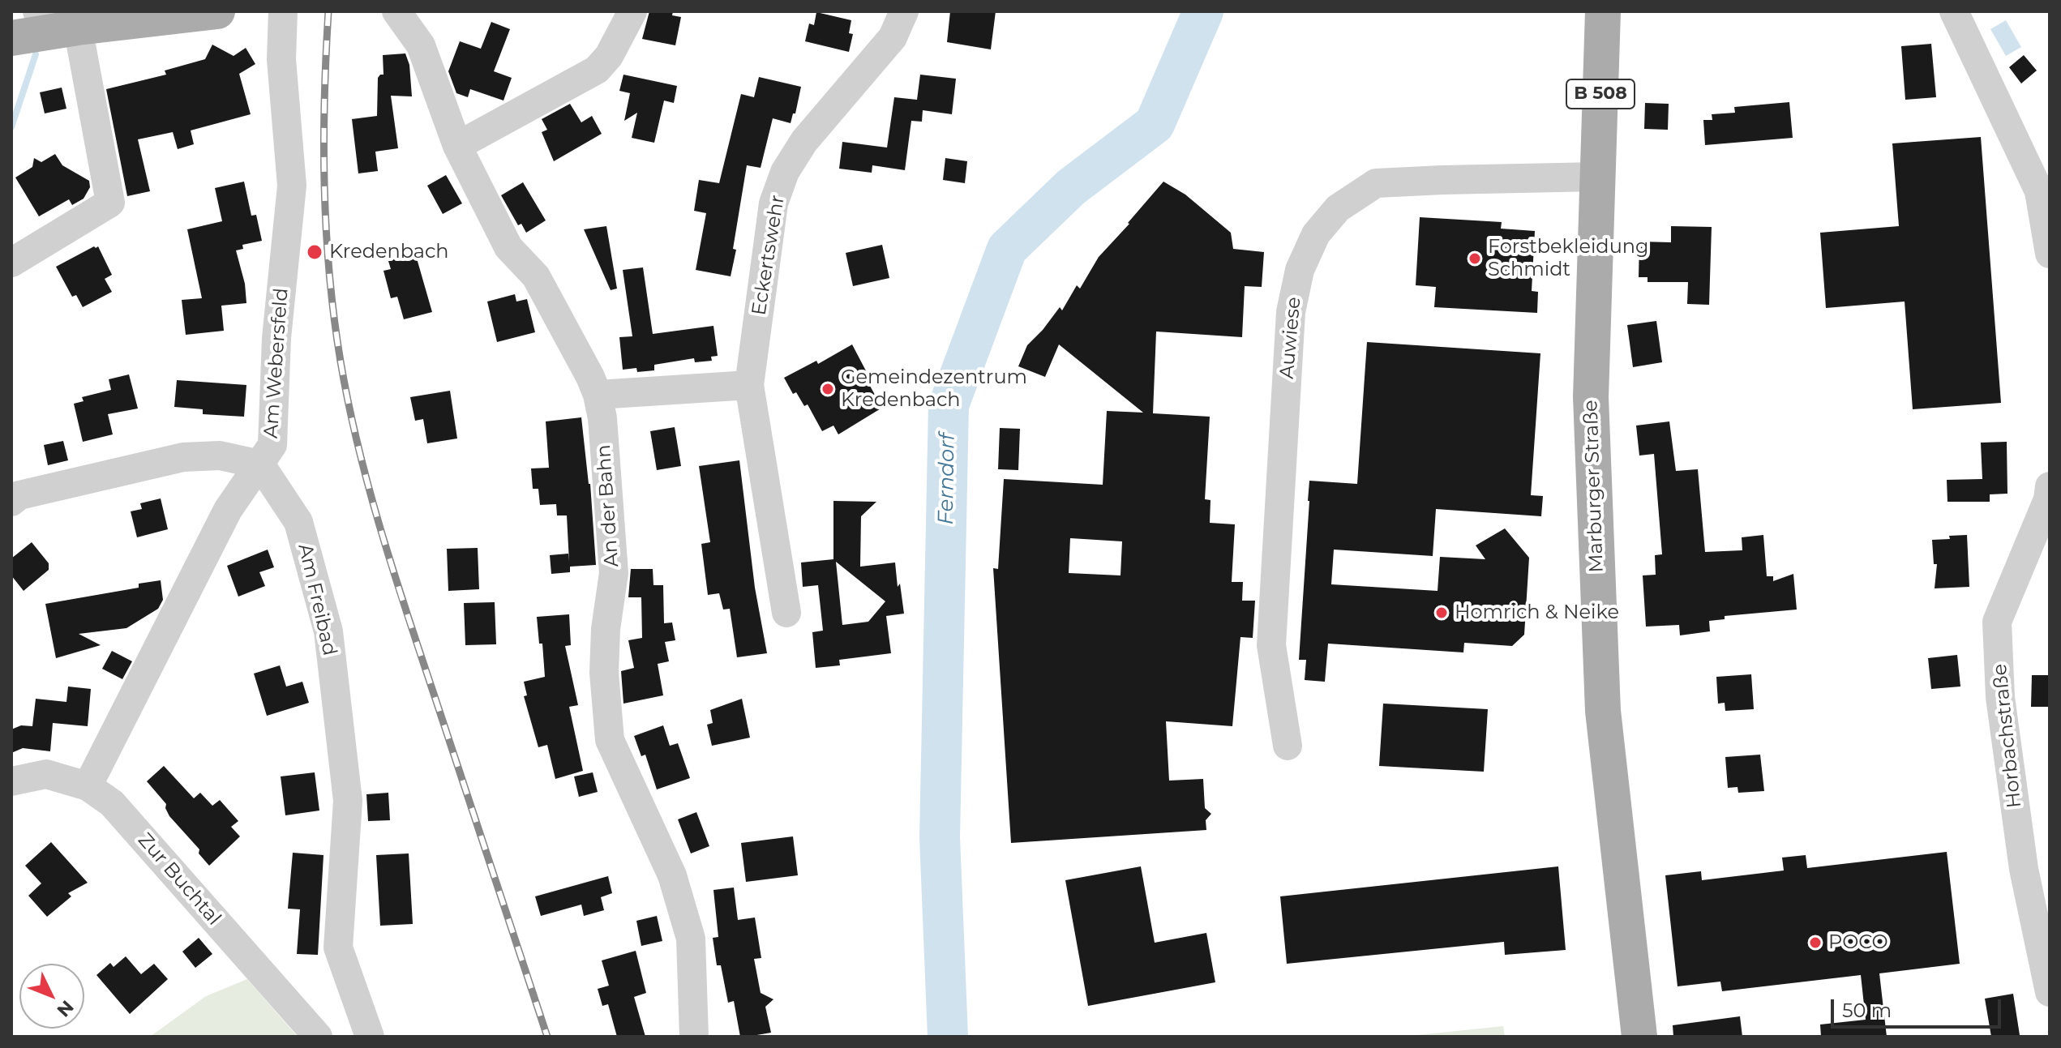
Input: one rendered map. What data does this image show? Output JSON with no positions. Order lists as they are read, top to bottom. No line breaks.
{"streets":{"main road":["B 508","Marburger Straße"],"street":["Eckertswehr","Auwiese","Am Webersfeld","An der Bahn","Am Freibad","Horbachstraße","Zur Buchtal"]},"crossings":[["Auwiese","Marburger Straße"],["Am Webersfeld","Am Freibad"],["Am Webersfeld","Zur Buchtal"]],"water":["Ferndorf"],"places":["Kredenbach","Forstbekleidung Schmidt","Gemeindezentrum Kredenbach","Homrich & Neike","POCO"],"scale_bar":"50 m","north":"bottom right"}
